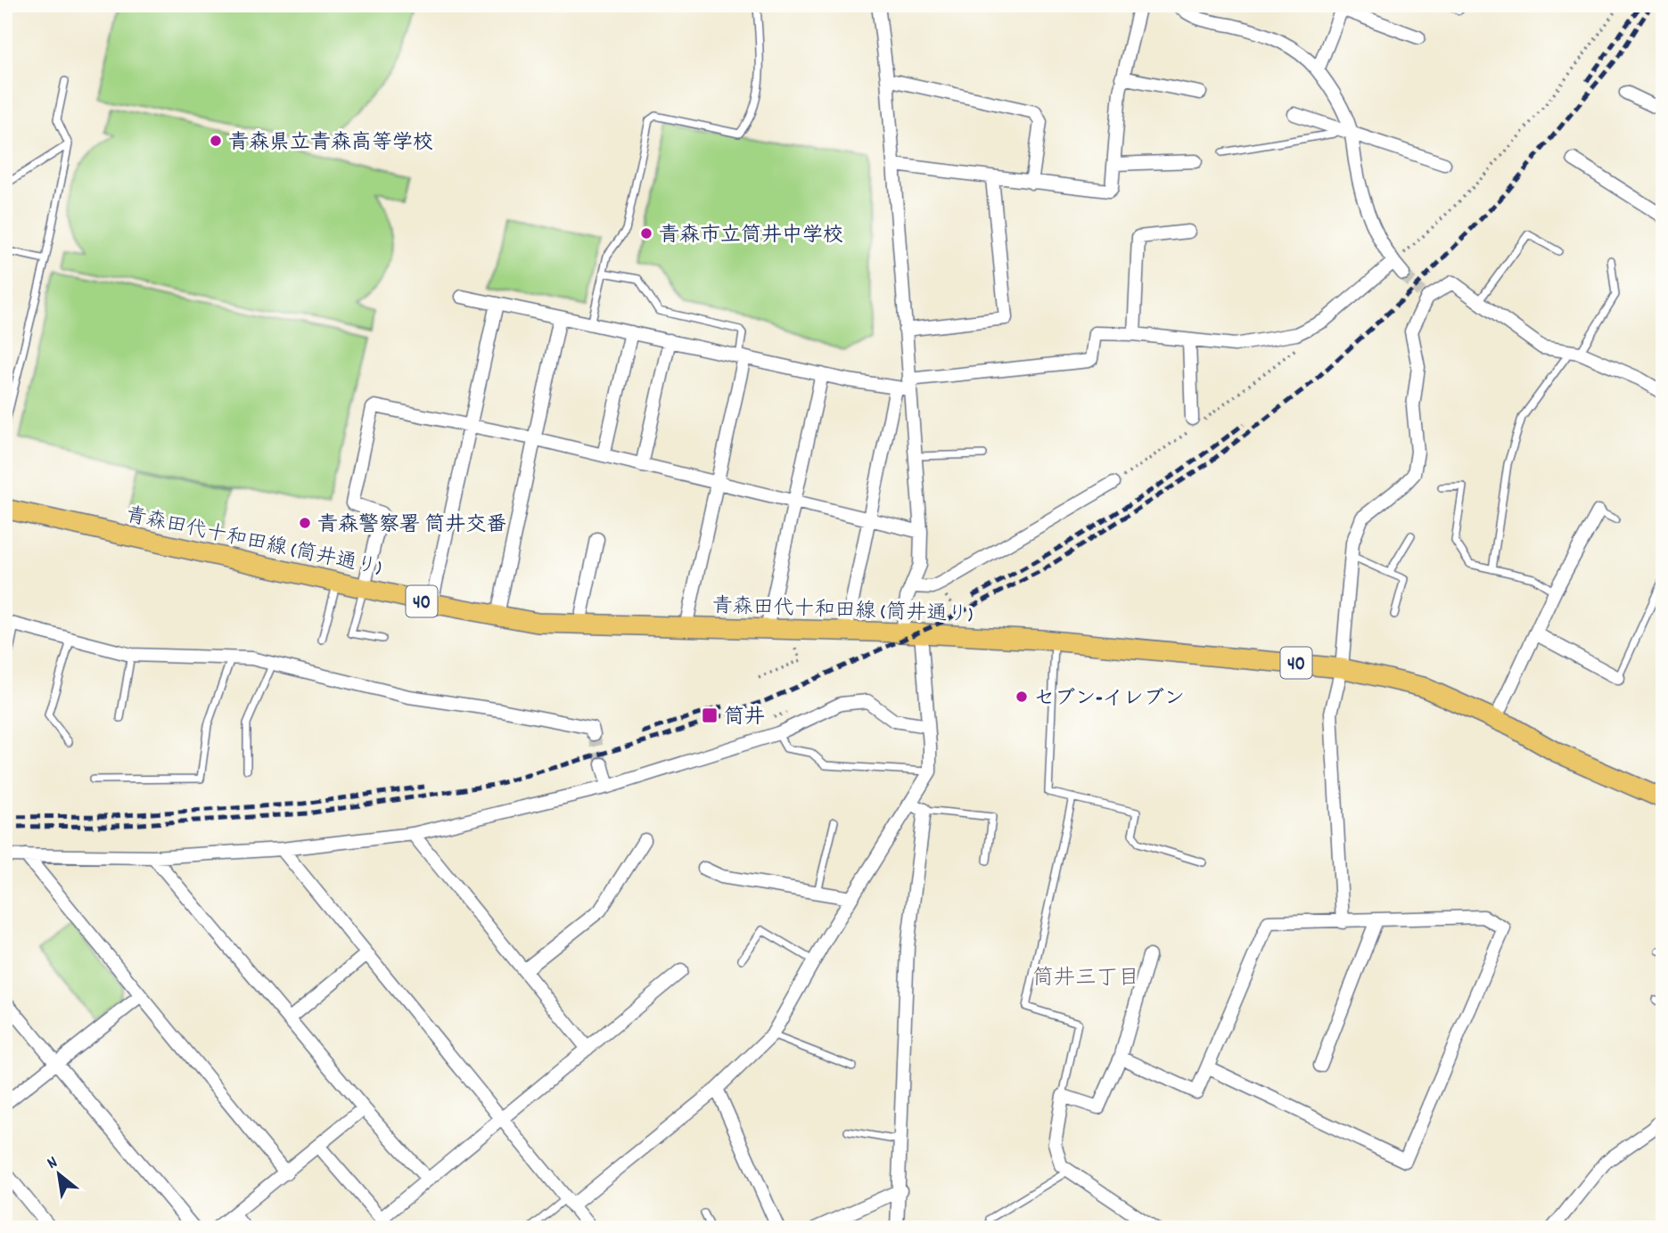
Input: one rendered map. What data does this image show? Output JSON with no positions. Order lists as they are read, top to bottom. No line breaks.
{"streets":{"main road":["青森田代十和田線 (筒井通り)","40"]},"districts":["筒井三丁目"],"places":{"other":["青森県立青森高等学校","青森市立筒井中学校","青森警察署 筒井交番","セブン-イレブン"],"transit":["筒井"]},"north":"top left"}
